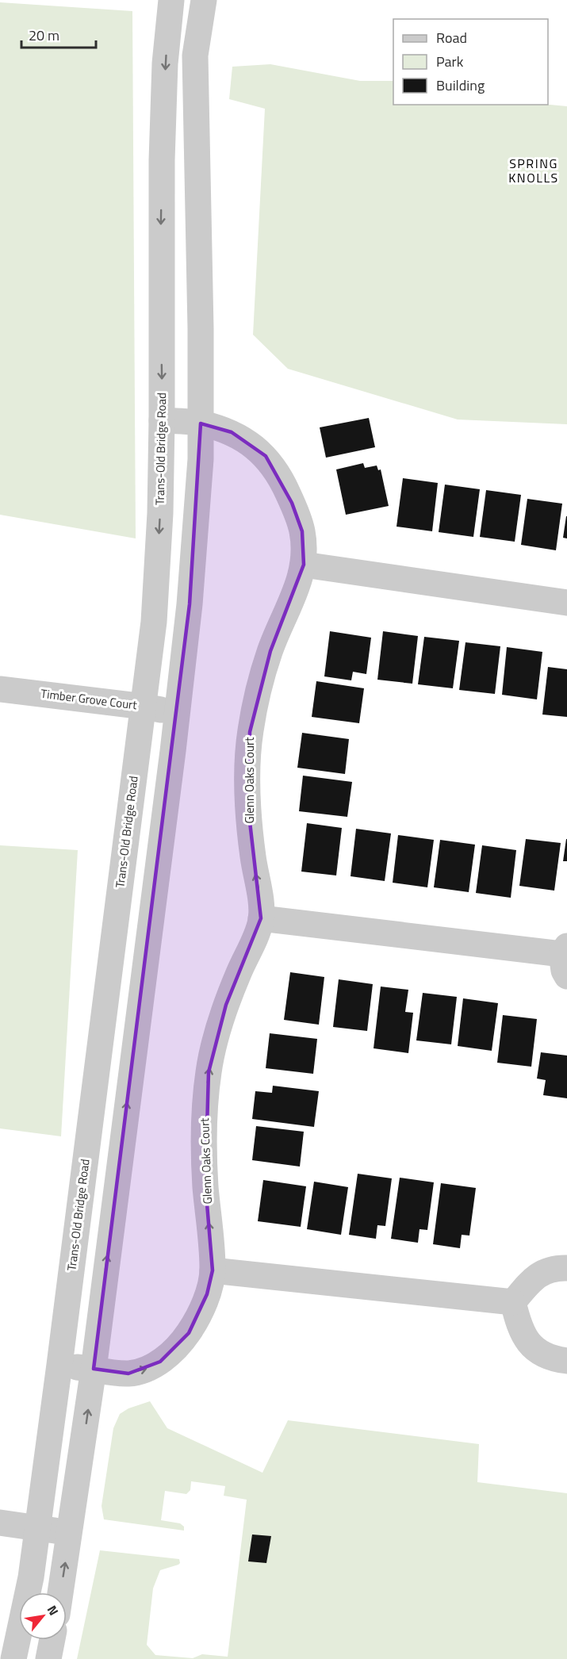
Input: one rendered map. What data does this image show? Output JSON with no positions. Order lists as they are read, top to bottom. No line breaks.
{"streets":{"street":["Trans-Old Bridge Road","Timber Grove Court","Glenn Oaks Court"]},"crossings":[["Trans-Old Bridge Road","Timber Grove Court"],["Trans-Old Bridge Road","Glenn Oaks Court"]],"districts":["SPRING KNOLLS"],"legend":["Road","Park","Building"],"scale_bar":"20 m","north":"top right"}
